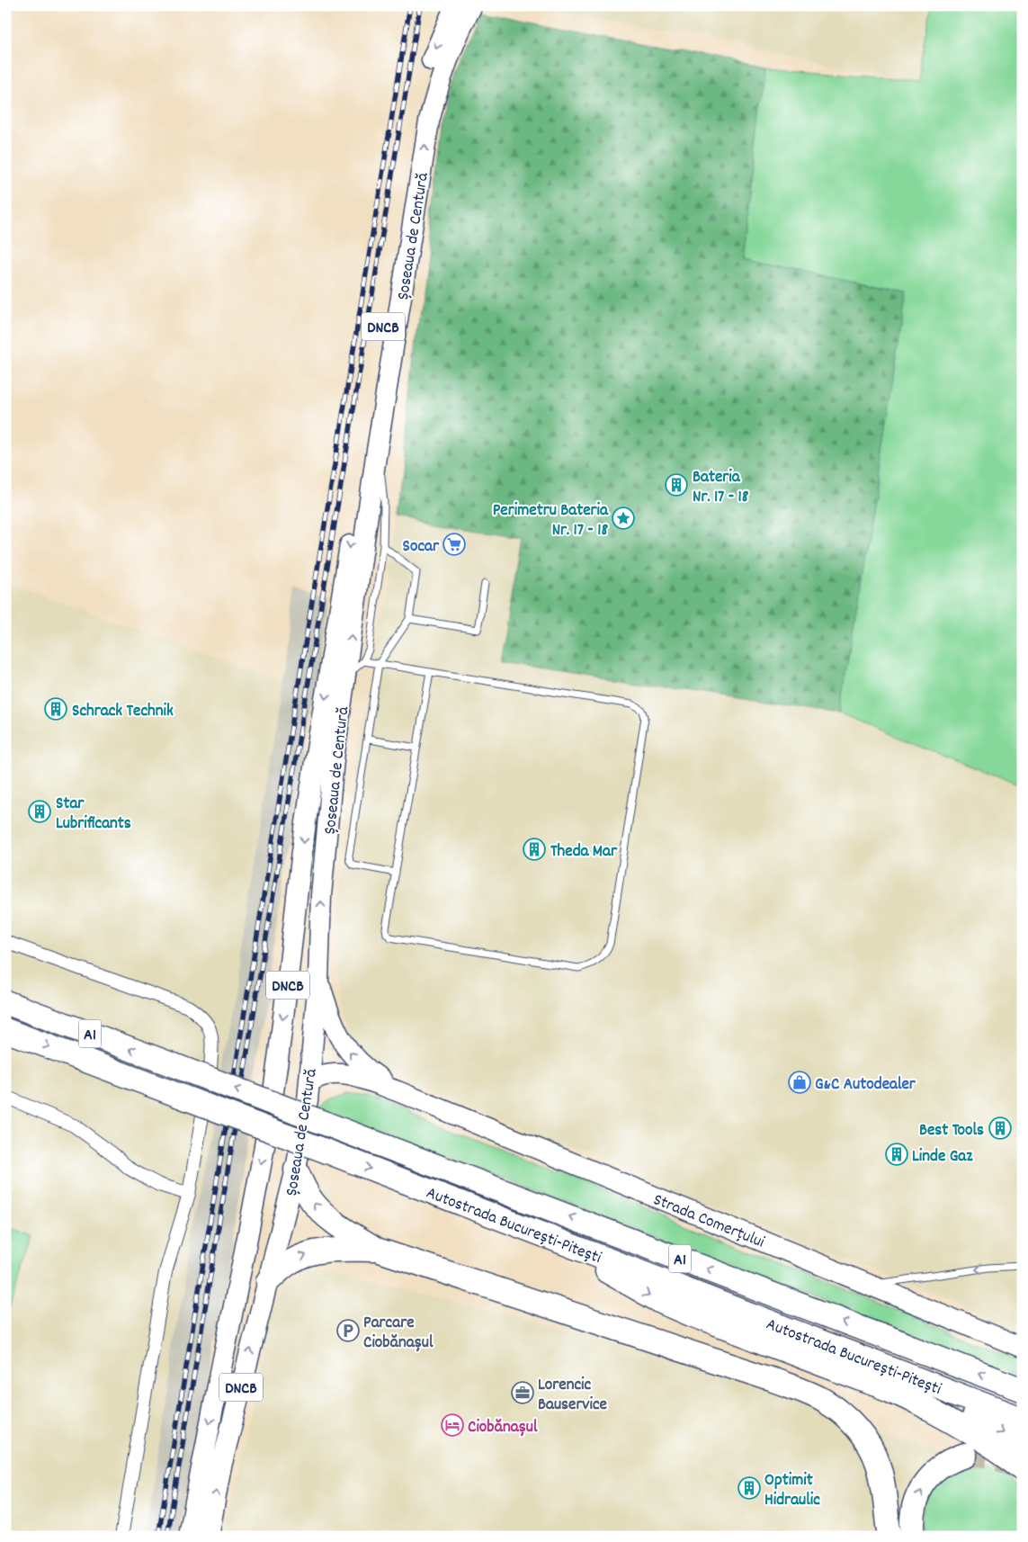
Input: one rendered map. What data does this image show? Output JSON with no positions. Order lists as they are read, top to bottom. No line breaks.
{"streets":{"highway":["A1","Autostrada București-Pitești"],"main road":["Șoseaua de Centură","DNCB","Strada Comerțului"]},"places":{"building":["Bateria Nr. 17 - 18","Schrack Technik","Star Lubrificants","Theda Mar","Best Tools","Linde Gaz","Optimit Hidraulic"],"place":["Perimetru Bateria Nr. 17 - 18"],"supermarket":["Socar"],"shop":["G&C Autodealer"],"parking":["Parcare Ciobănașul"],"office":["Lorencic Bauservice"],"hotel":["Ciobănașul"]}}
